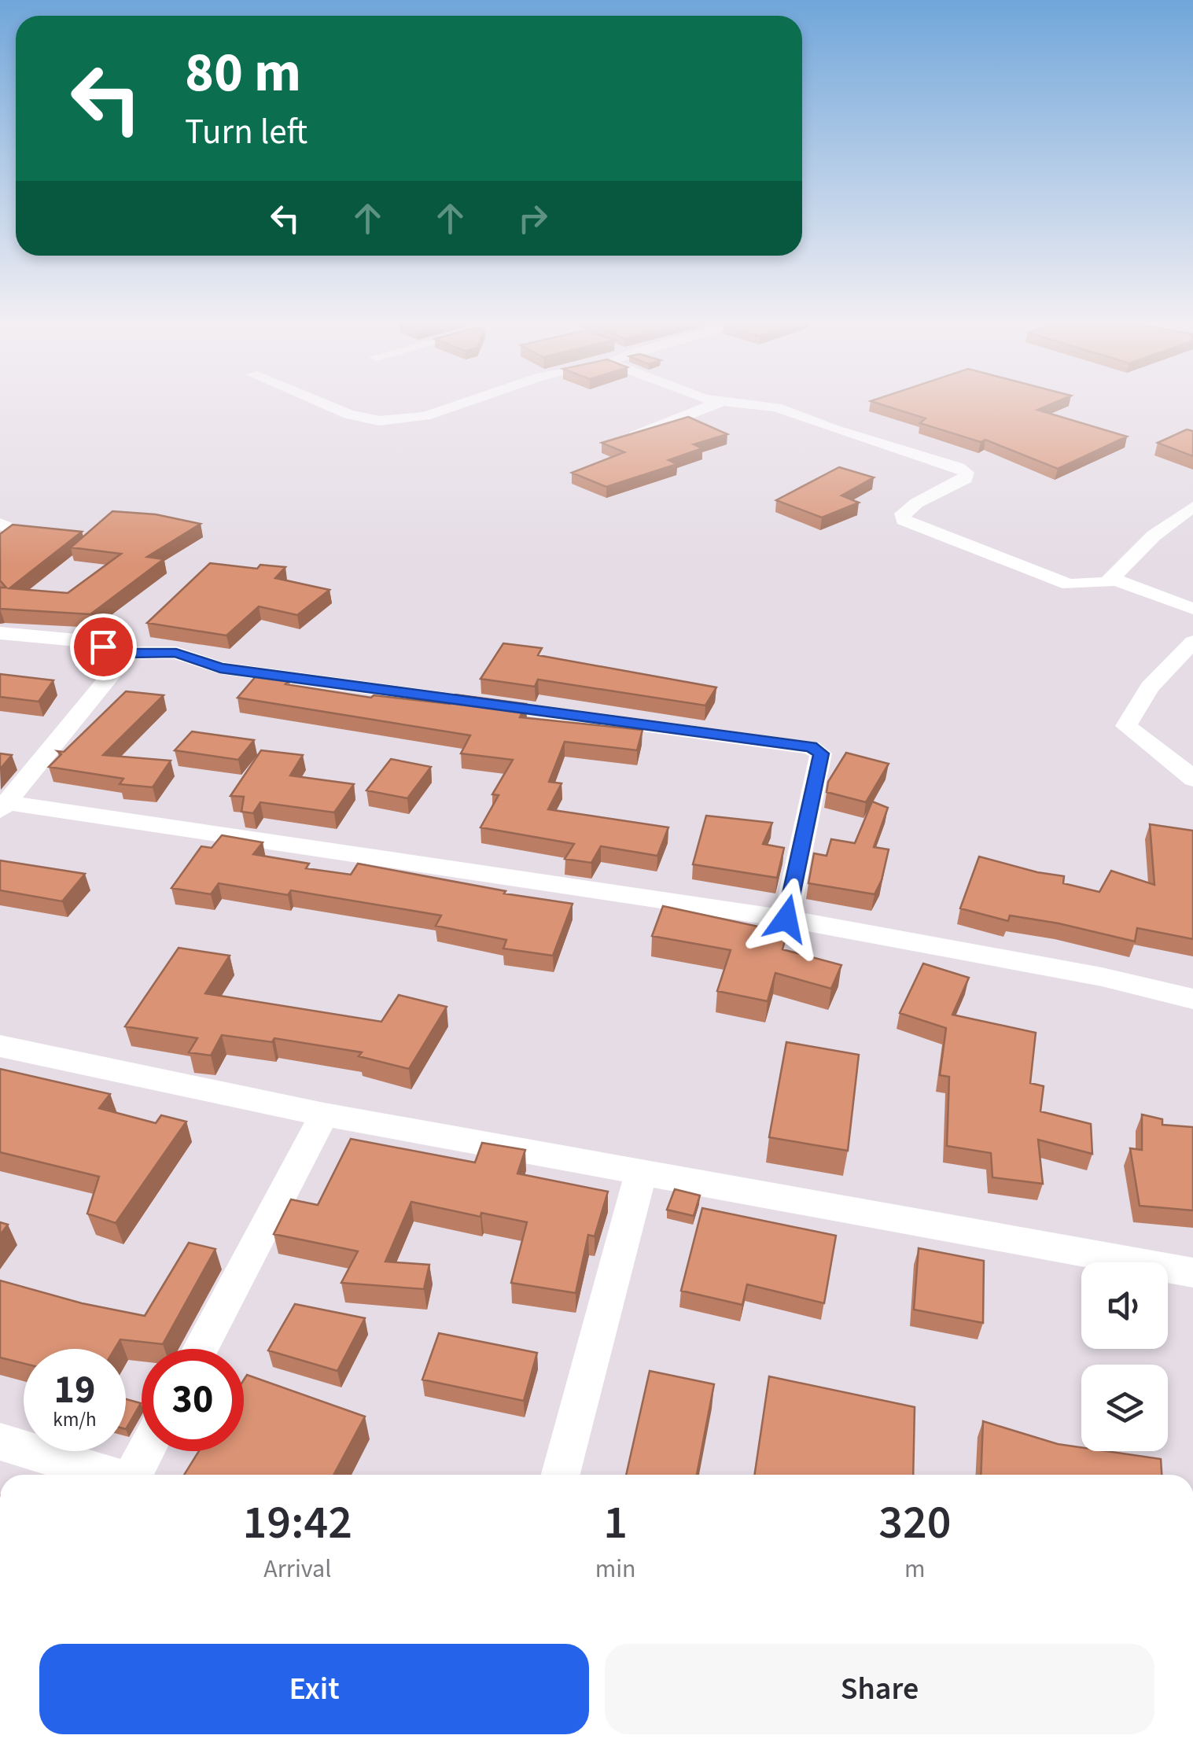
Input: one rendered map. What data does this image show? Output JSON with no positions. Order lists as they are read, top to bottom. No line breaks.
{"page":{"turn":["80 m","Turn left"],"speed":"19 km/h","limit":"30","eta":["19:42","Arrival","1","min","320","m"],"buttons":["Exit","Share"]}}
